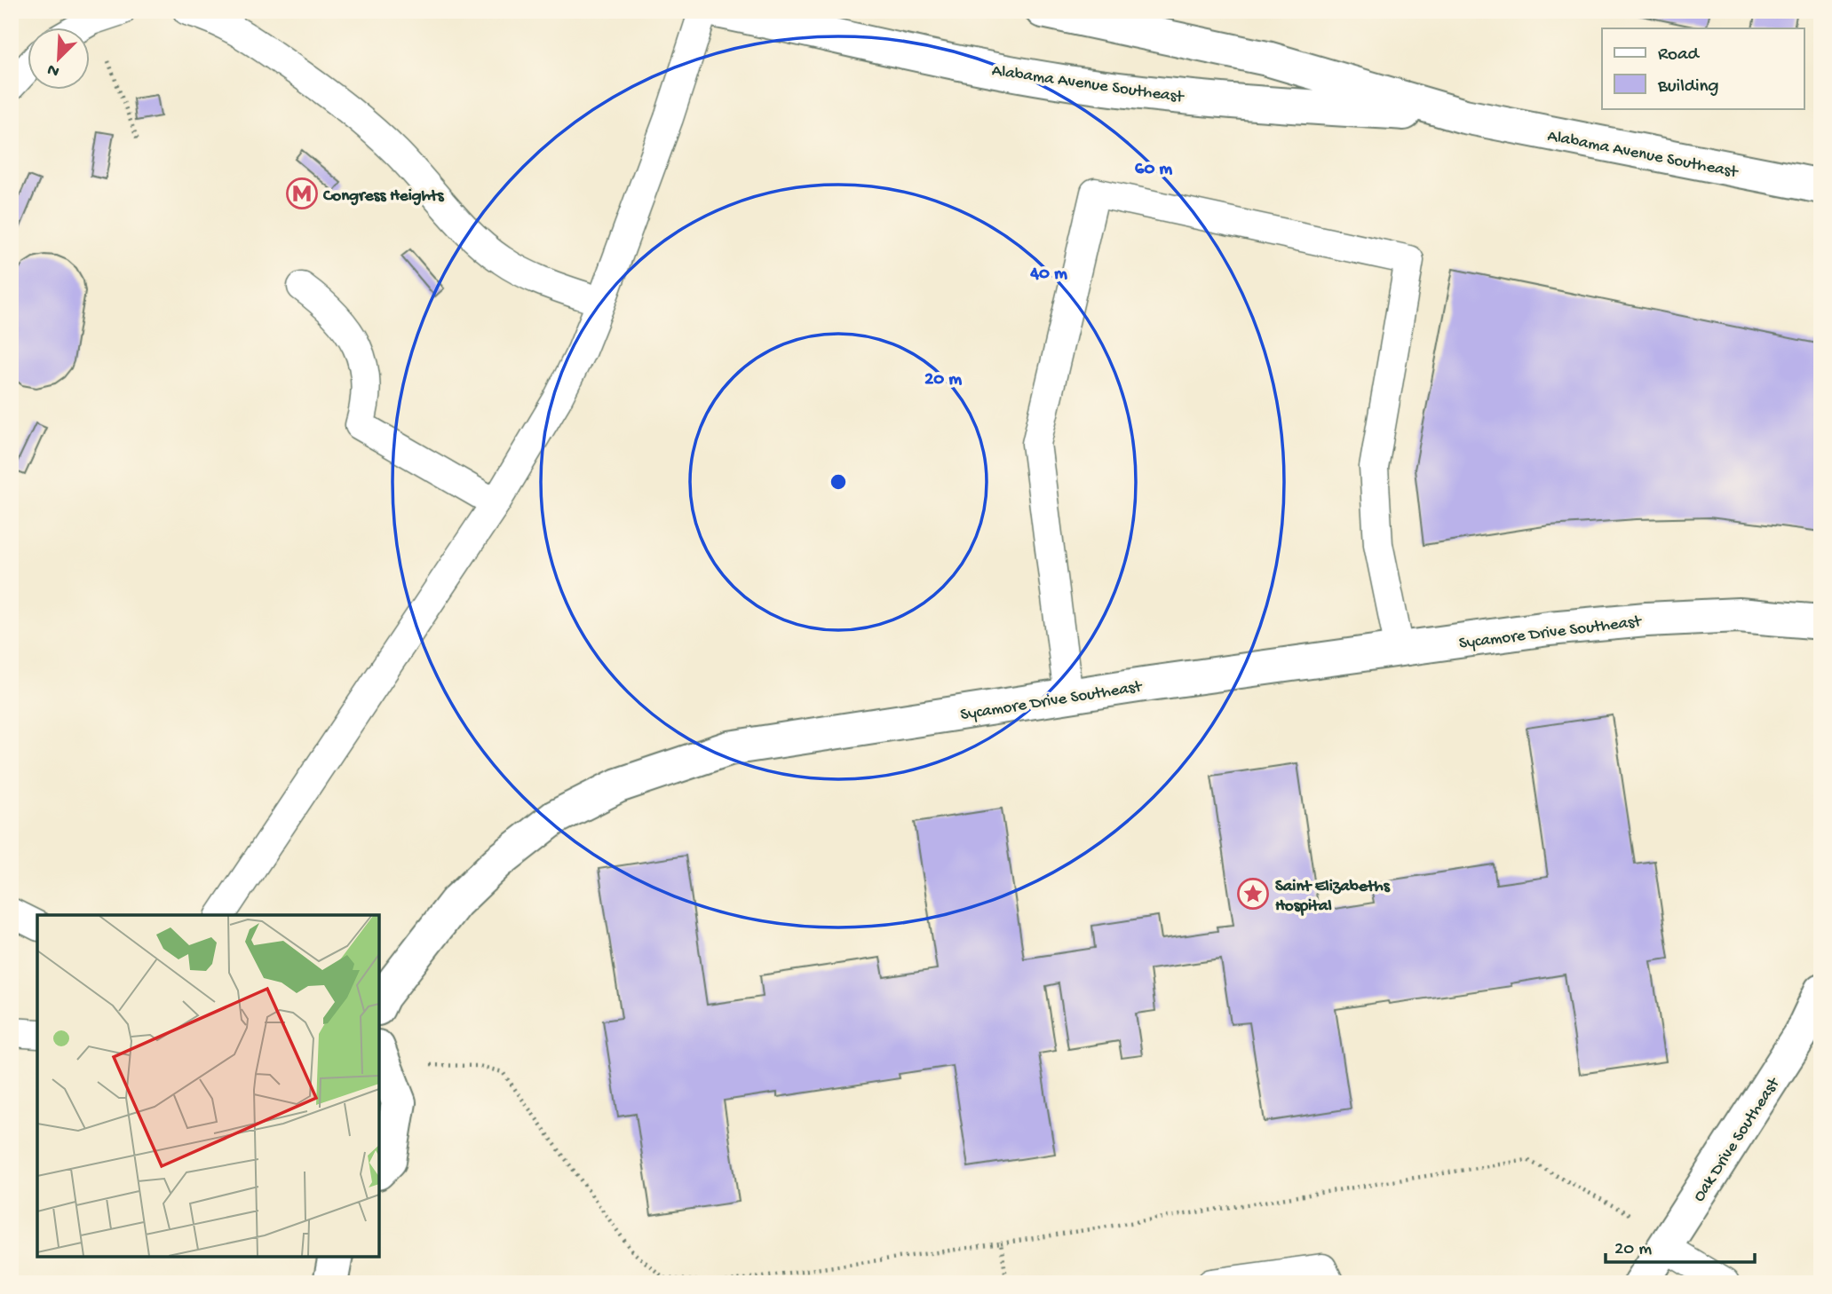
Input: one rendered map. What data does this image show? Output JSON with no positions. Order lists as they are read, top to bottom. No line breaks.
{"streets":{"street":["Alabama Avenue Southeast","Sycamore Drive Southeast","Oak Drive Southeast"]},"places":{"metro station":["Congress Heights"],"place":["Saint Elizabeths Hospital"]},"legend":["Road","Building"],"scale_bar":"20 m","north":"bottom left","rings":["60 m","40 m","20 m"]}
